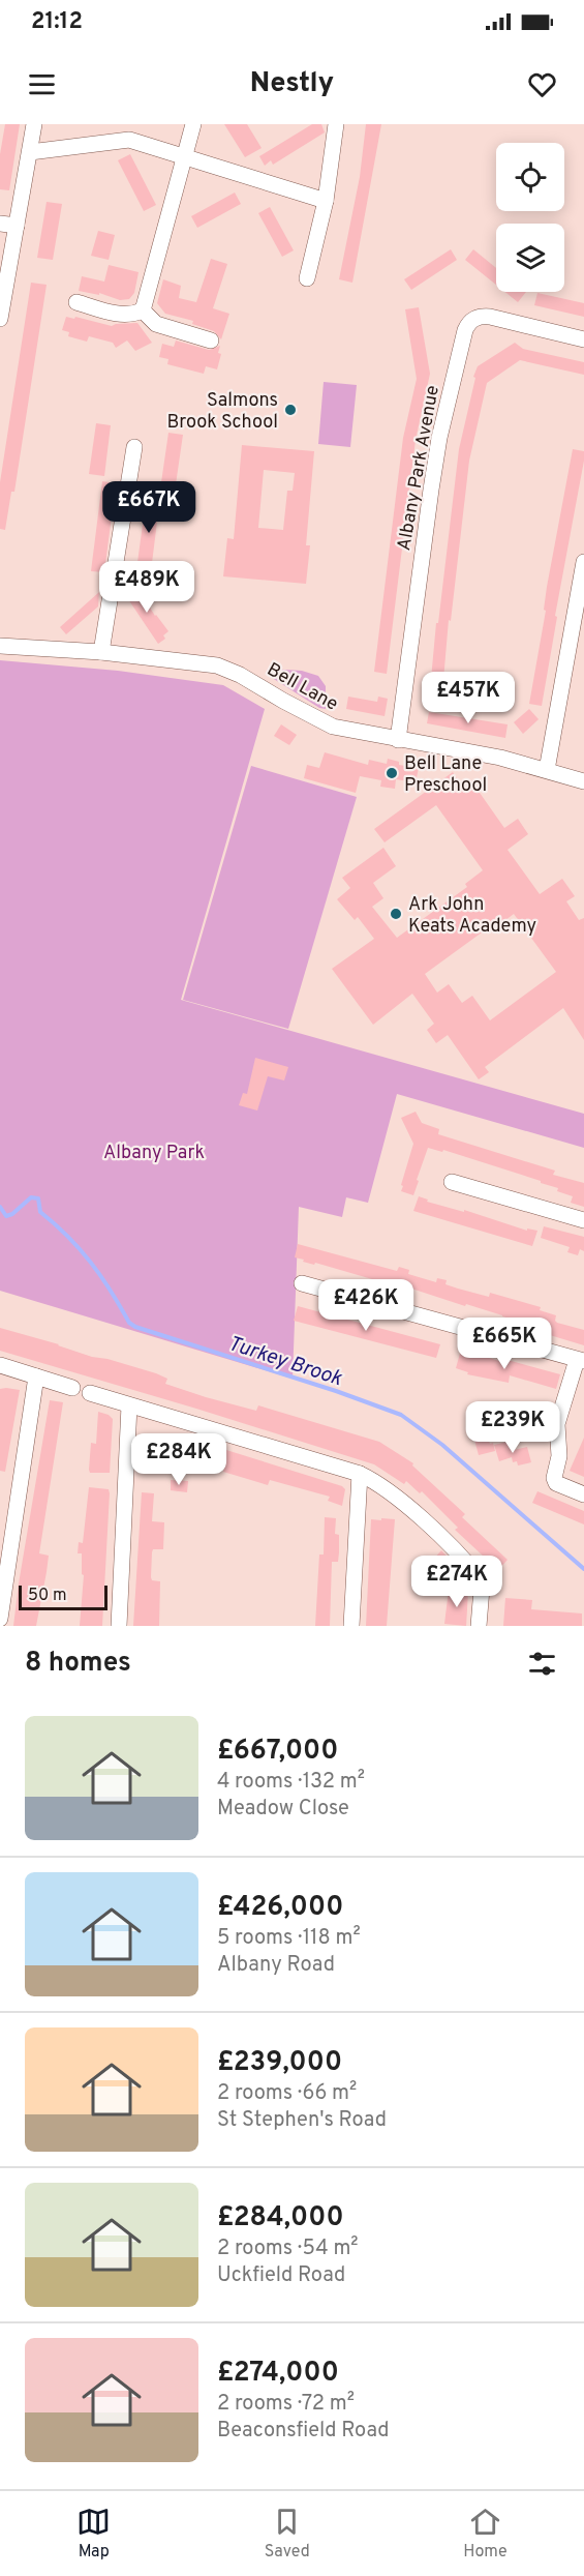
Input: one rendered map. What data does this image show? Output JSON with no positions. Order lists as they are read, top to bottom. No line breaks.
{"streets":{"street":["Albany Park Avenue","Bell Lane"]},"crossings":[["Albany Park Avenue","Bell Lane"]],"water":["Turkey Brook"],"parks":["Albany Park"],"places":["Salmons Brook School","Bell Lane Preschool","Ark John Keats Academy"],"scale_bar":"50 m","page":{"status":"21:12","header":"Nestly","price":["£667K","£489K","£457K","£426K","£665K","£239K","£284K","£274K"],"scale":"50 m","heading":"8 homes","list":[{"name":"£667,000","note":"4 rooms · 132 m² · Meadow Close"},{"name":"£426,000","note":"5 rooms · 118 m² · Albany Road"},{"name":"£239,000","note":"2 rooms · 66 m² · St Stephen's Road"},{"name":"£284,000","note":"2 rooms · 54 m² · Uckfield Road"},{"name":"£274,000","note":"2 rooms · 72 m² · Beaconsfield Road"}],"tabs":["Map","Saved","Home"]}}
